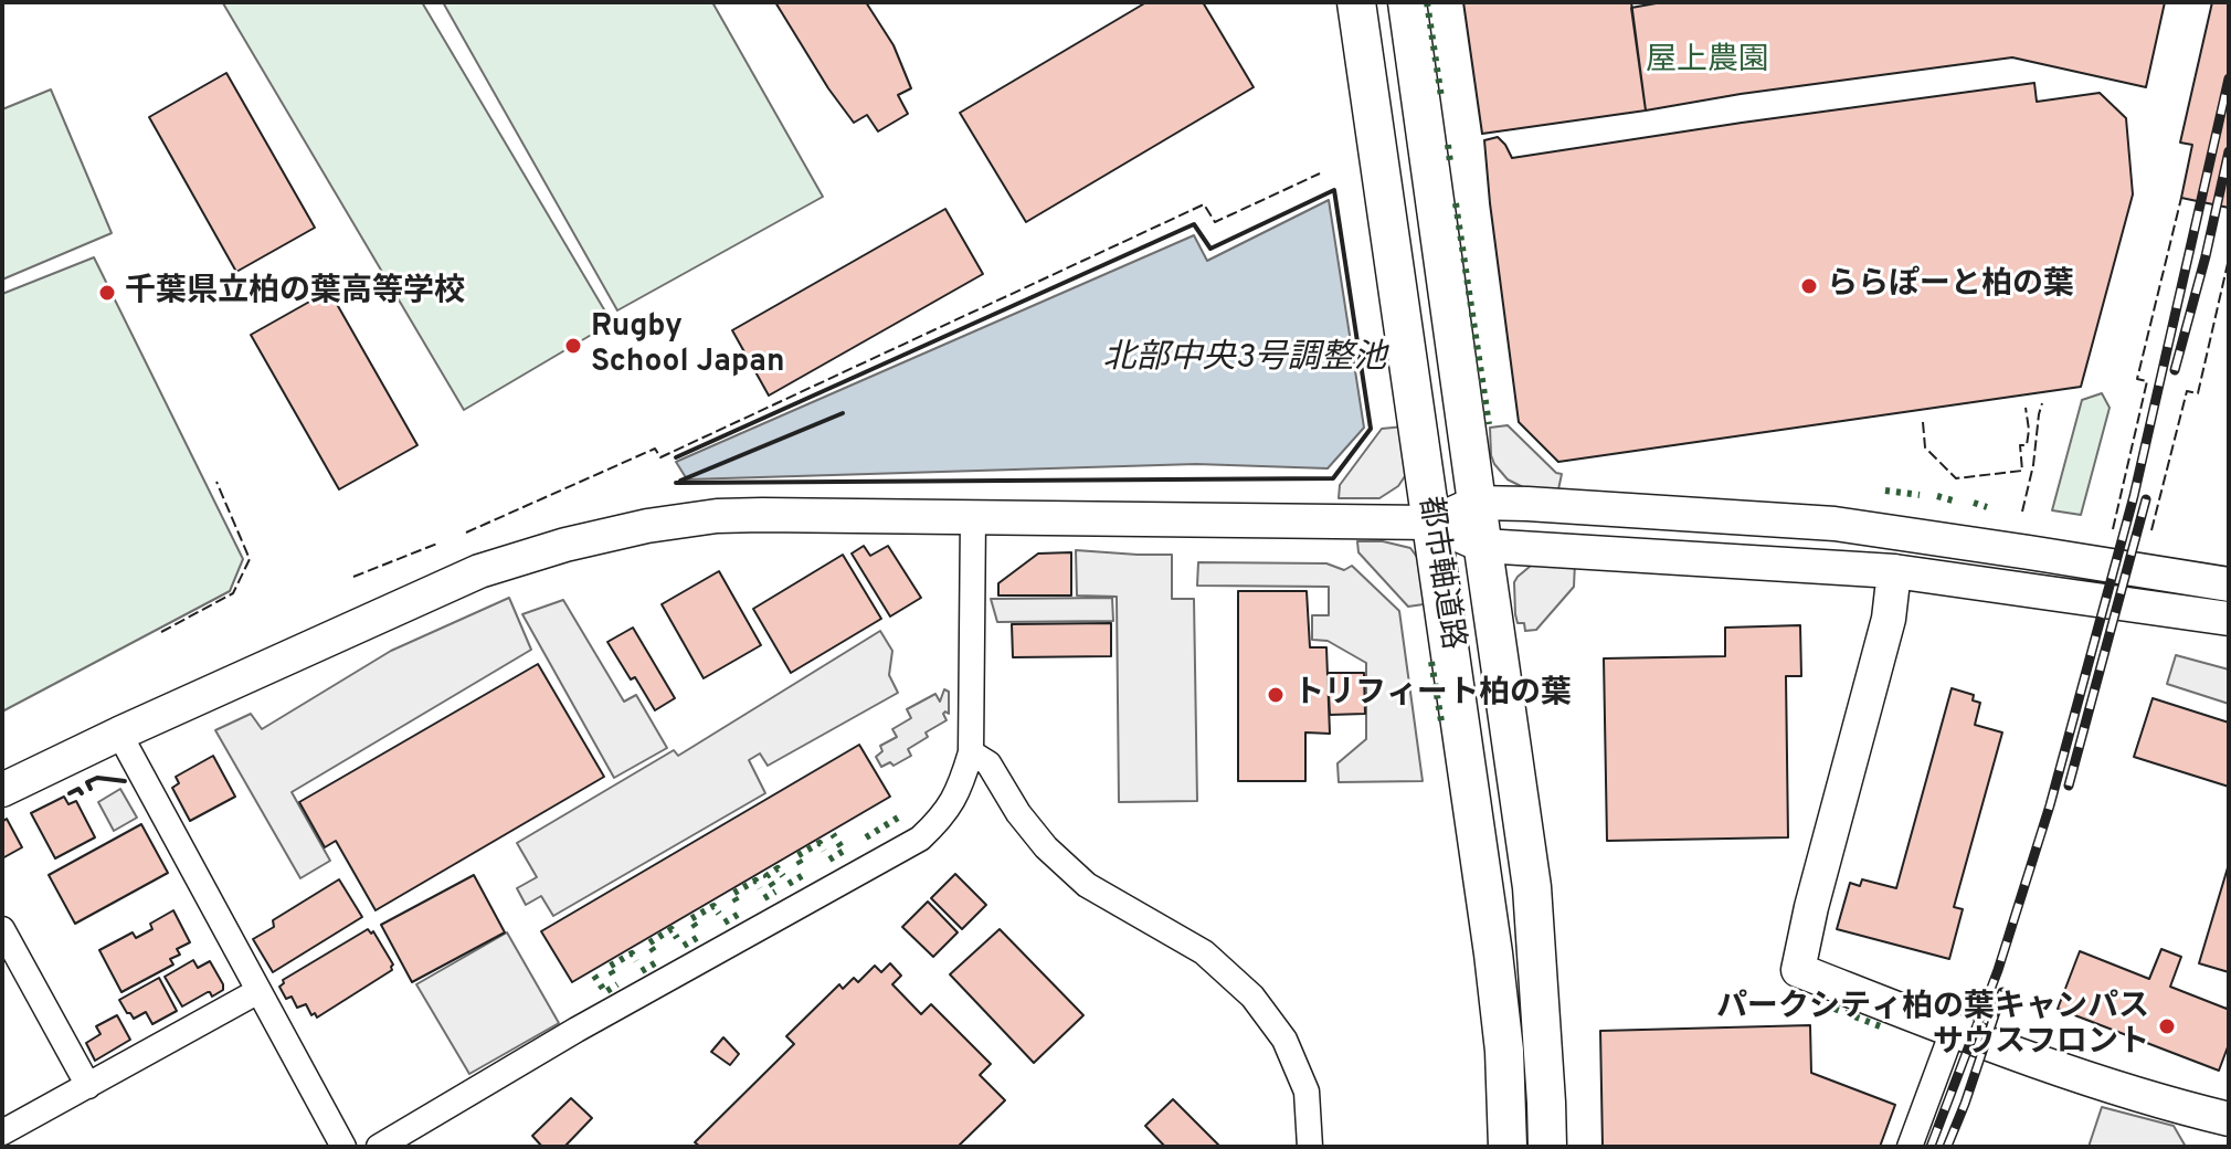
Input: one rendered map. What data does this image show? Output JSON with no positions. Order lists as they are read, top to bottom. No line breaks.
{"streets":{"main road":["都市軸道路"]},"water":["北部中央3号調整池"],"parks":["屋上農園"],"places":["ららぽーと柏の葉","千葉県立柏の葉高等学校","Rugby School Japan","トリフィート柏の葉","パークシティ柏の葉キャンパス サウスフロント"]}
